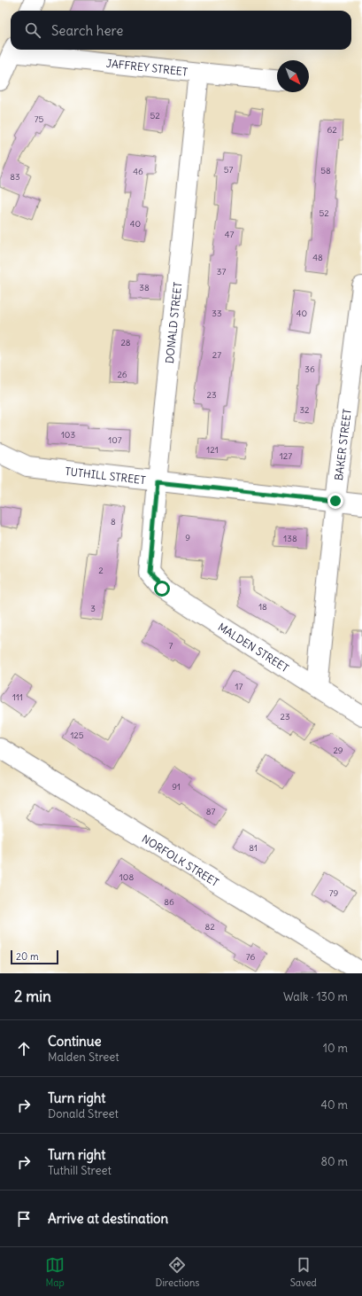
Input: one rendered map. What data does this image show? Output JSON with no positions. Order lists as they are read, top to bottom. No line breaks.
{"streets":{"street":["JAFFREY STREET","DONALD STREET","BAKER STREET","TUTHILL STREET","MALDEN STREET","NORFOLK STREET"]},"crossings":[["JAFFREY STREET","DONALD STREET"],["DONALD STREET","TUTHILL STREET"],["DONALD STREET","MALDEN STREET"],["BAKER STREET","TUTHILL STREET"],["BAKER STREET","MALDEN STREET"]],"house_numbers":["52","75","62","57","58","46","83","52","40","47","48","37","38","33","40","28","27","36","26","23","32","103","107","121","127","8","9","138","2","18","3","7","17","111","23","125","29","91","87","81","108","79","86","82","76"],"scale_bar":"20 m","north":"bottom right","page":{"search":"Search here","scale":"20 m","heading":["2 min","Walk · 130 m"],"list":[["Continue","Malden Street","10 m"],["Turn right","Donald Street","40 m"],["Turn right","Tuthill Street","80 m"],"Arrive at destination"],"nav":["Map","Directions","Saved"]}}
